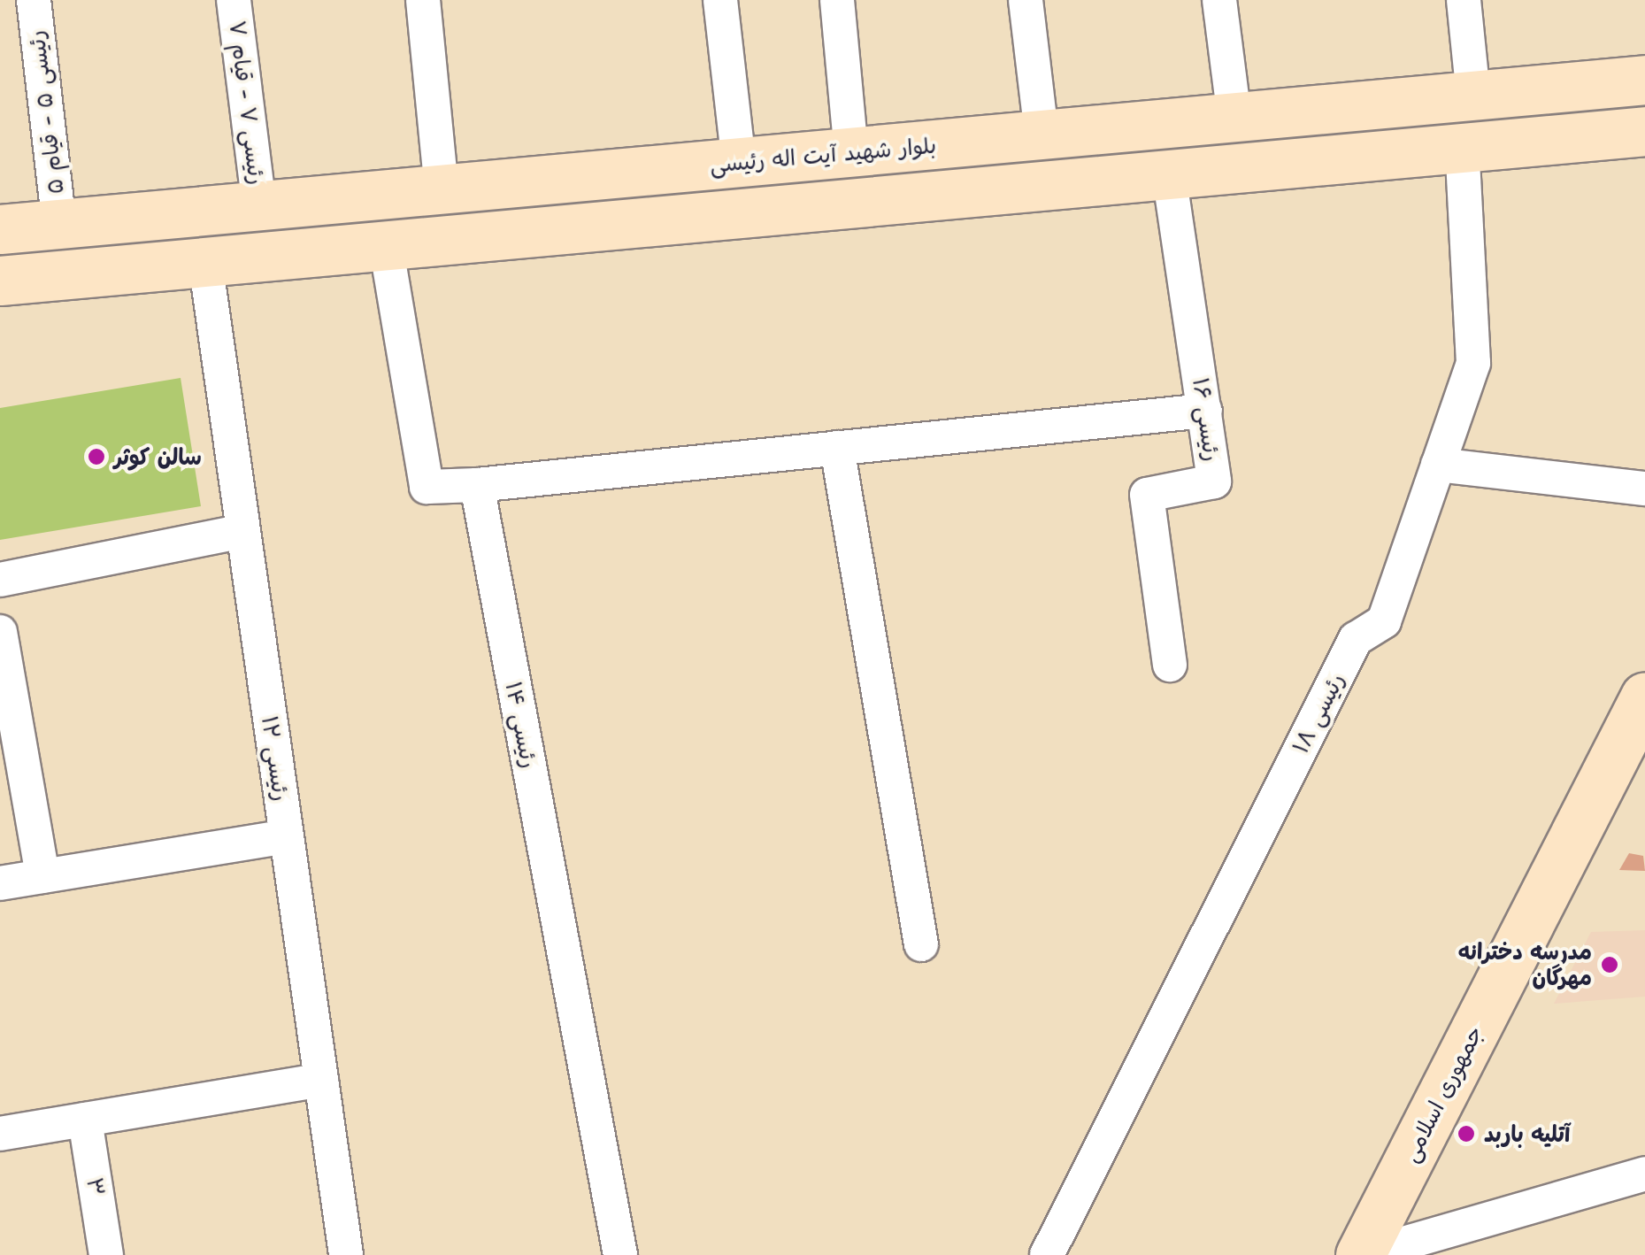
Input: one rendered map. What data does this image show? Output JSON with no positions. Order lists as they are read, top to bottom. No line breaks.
{"streets":{"main road":["بلوار شهید آیت اله رئیسی","جمهوری اسلامی"],"street":["رئیسی ۷ - قیام ۷","رئیسی ۵ - قیام ۵","رئیسی ۱۶","رئیسی ۱۸","رئیسی ۱۴","رئیسی ۱۲","۳"]},"crossings":[["رئیسی ۷ - قیام ۷","بلوار شهید آیت اله رئیسی"],["رئیسی ۵ - قیام ۵","بلوار شهید آیت اله رئیسی"]],"places":["سالن کوثر","مدرسه دخترانه مهرگان","آتلیه باربد"]}
